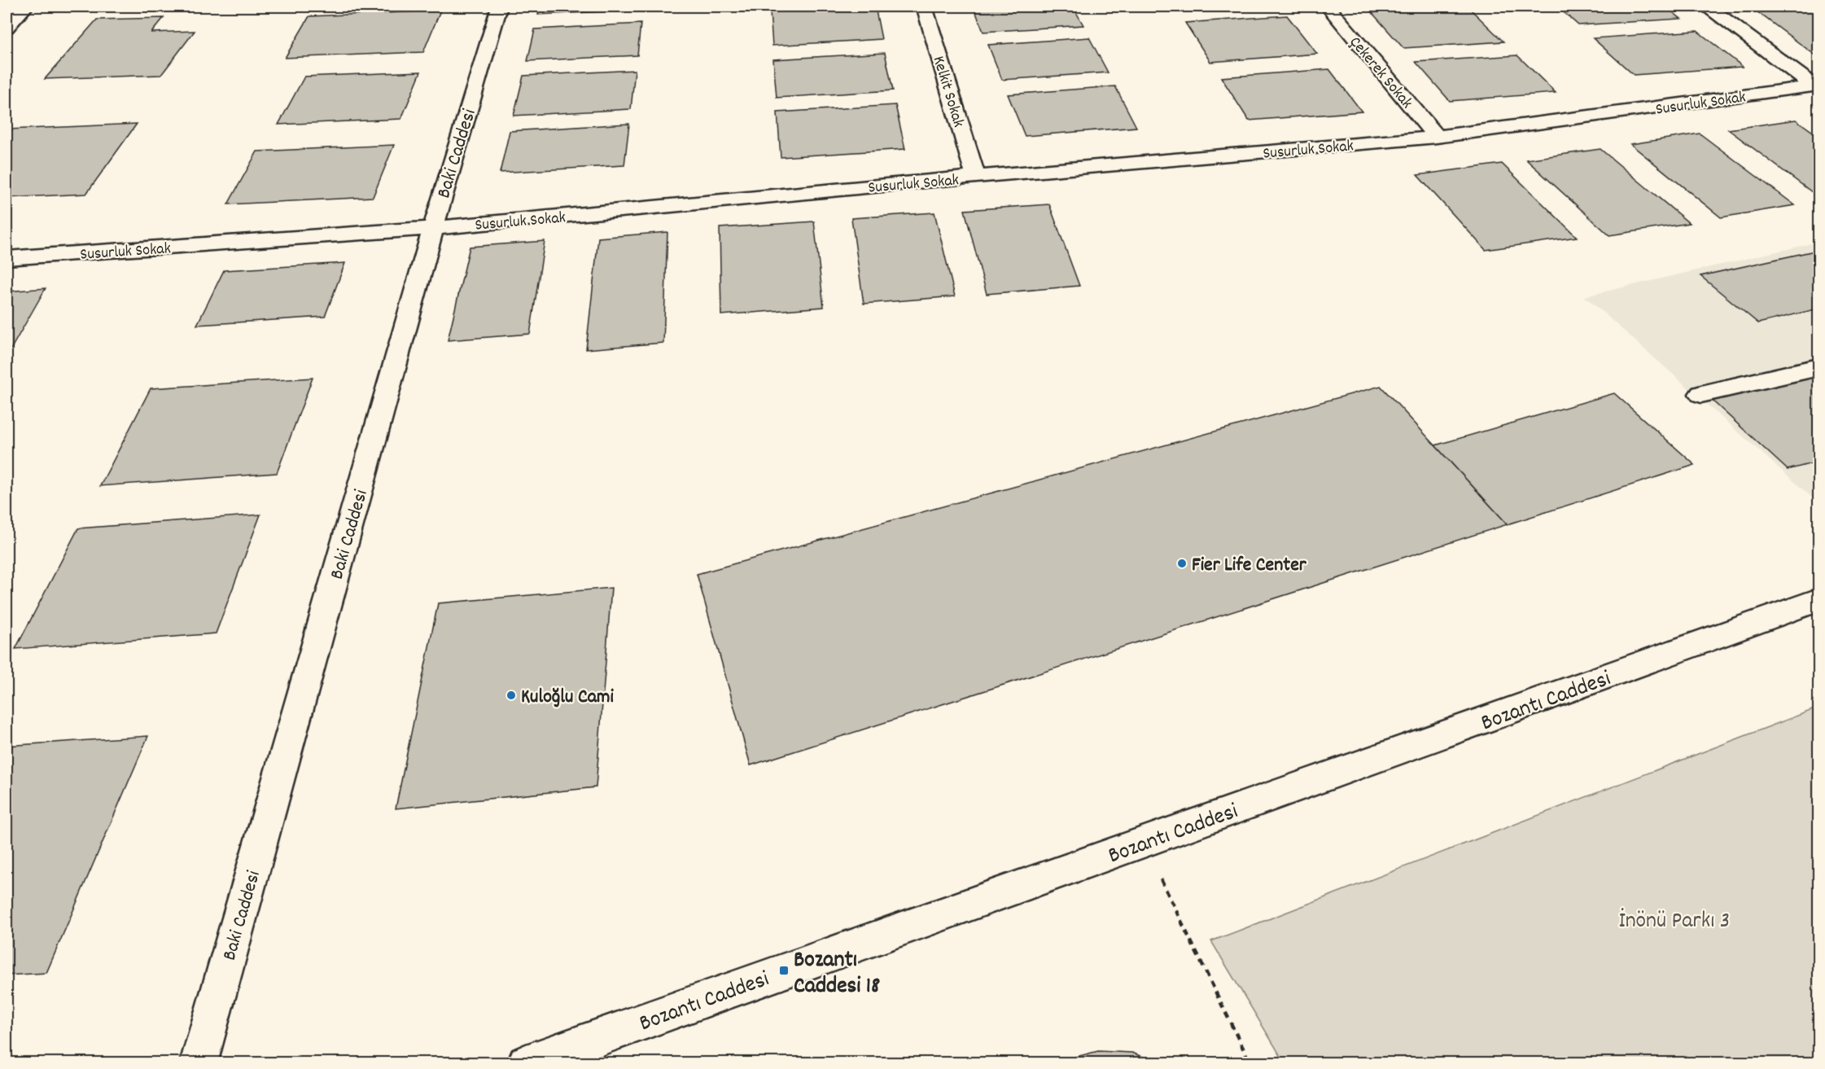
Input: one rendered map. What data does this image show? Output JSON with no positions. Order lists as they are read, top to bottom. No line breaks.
{"streets":{"street":["Çekerek Sokak","Kelkit Sokak","Susurluk Sokak","Baki Caddesi","Bozantı Caddesi"]},"crossings":[["Çekerek Sokak","Susurluk Sokak"],["Kelkit Sokak","Susurluk Sokak"],["Susurluk Sokak","Baki Caddesi"]],"parks":["İnönü Parkı 3"],"places":{"other":["Fier Life Center","Kuloğlu Cami"],"transit":["Bozantı Caddesi 18"]}}
